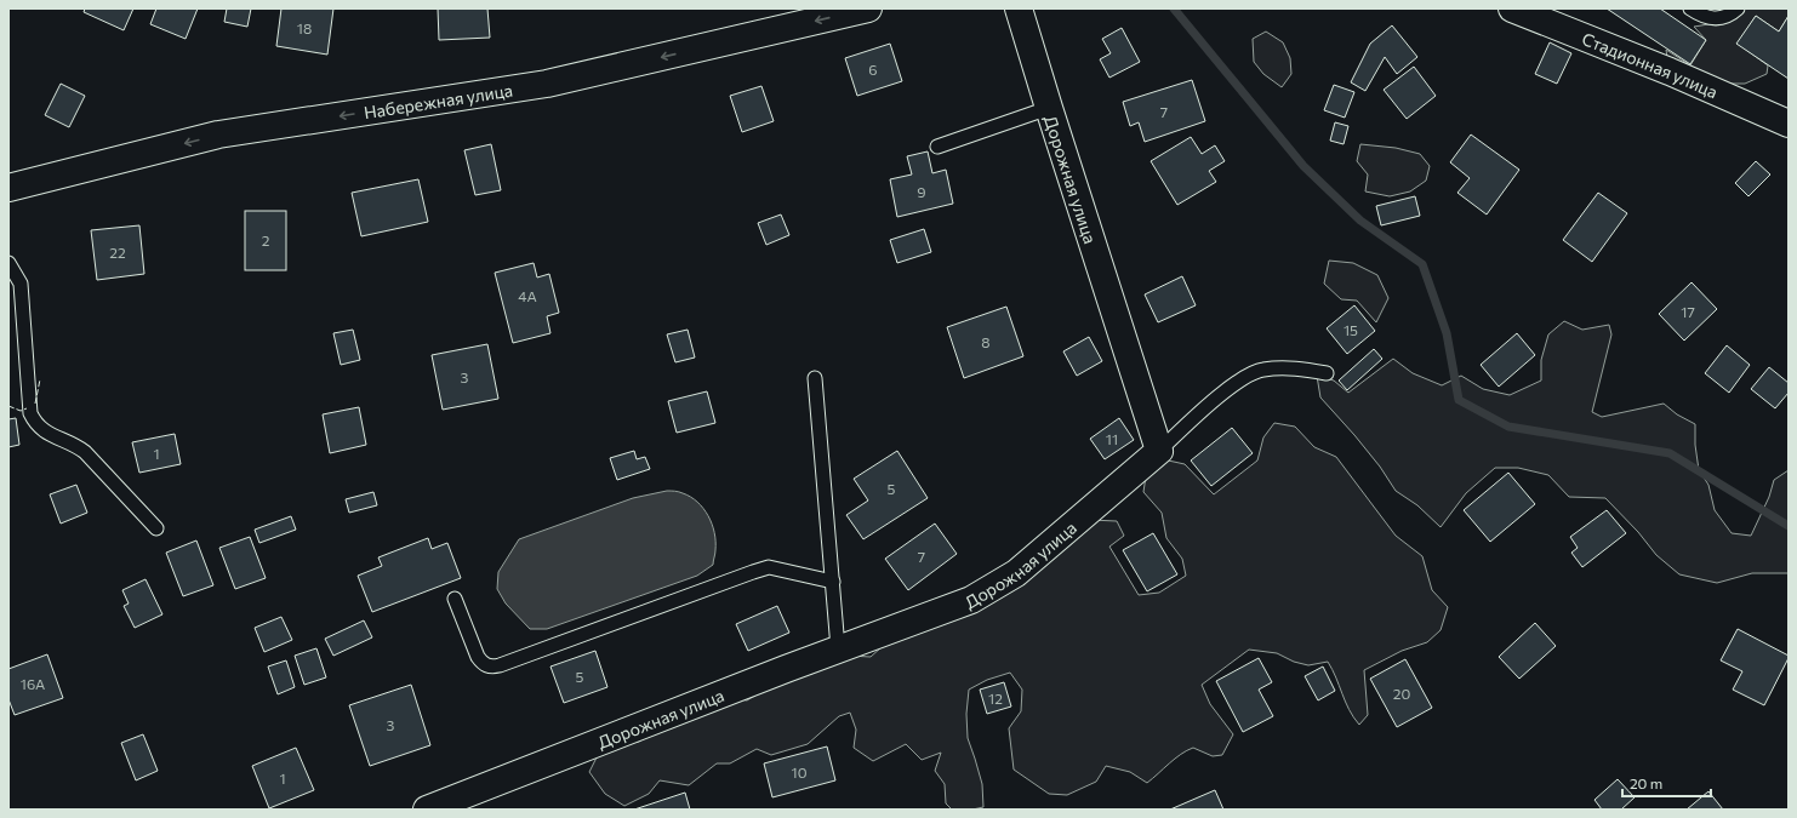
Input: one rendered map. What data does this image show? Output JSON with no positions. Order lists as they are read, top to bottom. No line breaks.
{"streets":{"street":["Стадионная улица","Набережная улица","Дорожная улица"]},"one_way":["Набережная улица"],"house_numbers":["18","6","7","9","2","22","4А","17","15","8","3","11","1","5","7","5","16А","20","12","3","10","1"],"scale_bar":"20 m"}
